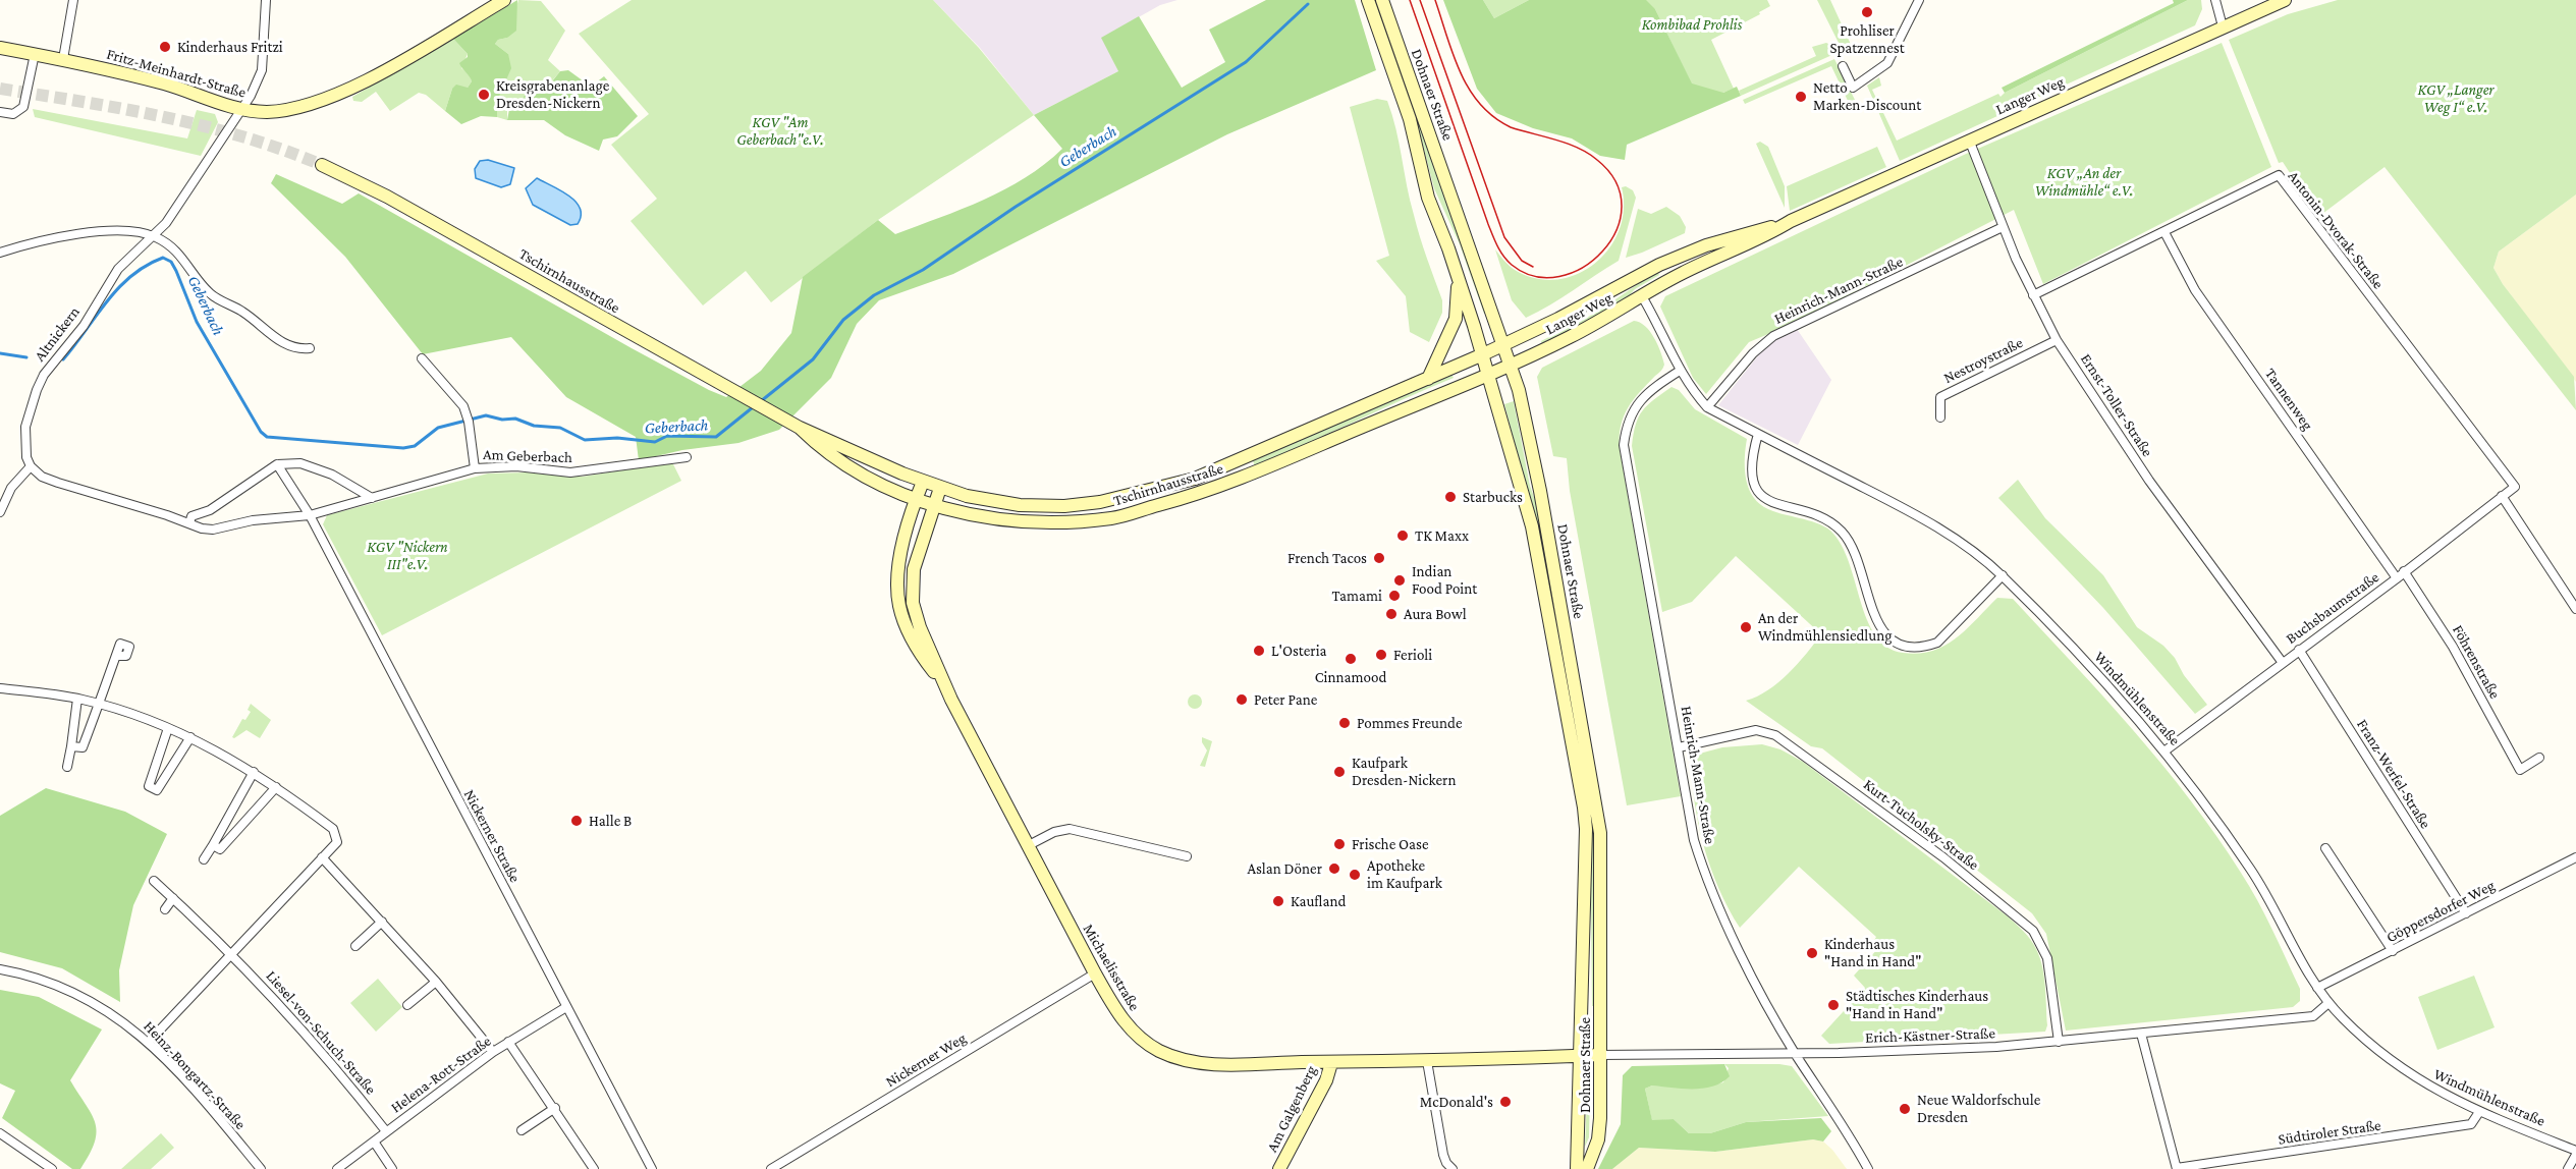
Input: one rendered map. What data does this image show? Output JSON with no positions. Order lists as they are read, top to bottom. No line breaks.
{"streets":{"main road":["Fritz-Meinhardt-Straße","Dohnaer Straße","Langer Weg","Tschirnhausstraße","Michaelisstraße","Am Galgenberg"],"street":["Antonin-Dvorak-Straße","Heinrich-Mann-Straße","Altnickern","Nestroystraße","Tannenweg","Ernst-Toller-Straße","Am Geberbach","Buchsbaumstraße","Föhrenstraße","Windmühlenstraße","Franz-Werfel-Straße","Kurt-Tucholsky-Straße","Nickerner Straße","Göppersdorfer Weg","Liesel-von-Schuch-Straße","Erich-Kästner-Straße","Nickerner Weg","Helena-Rott-Straße","Heinz-Bongartz-Straße","Südtiroler Straße"]},"crossings":[["Fritz-Meinhardt-Straße","Altnickern"],["Dohnaer Straße","Langer Weg"],["Dohnaer Straße","Tschirnhausstraße"],["Dohnaer Straße","Michaelisstraße"],["Dohnaer Straße","Erich-Kästner-Straße"],["Langer Weg","Tschirnhausstraße"],["Langer Weg","Ernst-Toller-Straße"],["Langer Weg","Windmühlenstraße"],["Antonin-Dvorak-Straße","Tannenweg"],["Antonin-Dvorak-Straße","Ernst-Toller-Straße"],["Antonin-Dvorak-Straße","Buchsbaumstraße"],["Tschirnhausstraße","Michaelisstraße"],["Heinrich-Mann-Straße","Ernst-Toller-Straße"],["Heinrich-Mann-Straße","Windmühlenstraße"],["Heinrich-Mann-Straße","Kurt-Tucholsky-Straße"],["Heinrich-Mann-Straße","Erich-Kästner-Straße"],["Altnickern","Am Geberbach"],["Nestroystraße","Ernst-Toller-Straße"],["Tannenweg","Buchsbaumstraße"],["Tannenweg","Föhrenstraße"],["Ernst-Toller-Straße","Buchsbaumstraße"],["Am Geberbach","Nickerner Straße"],["Buchsbaumstraße","Föhrenstraße"],["Buchsbaumstraße","Windmühlenstraße"],["Buchsbaumstraße","Franz-Werfel-Straße"],["Windmühlenstraße","Göppersdorfer Weg"],["Windmühlenstraße","Erich-Kästner-Straße"],["Windmühlenstraße","Südtiroler Straße"],["Franz-Werfel-Straße","Göppersdorfer Weg"],["Kurt-Tucholsky-Straße","Erich-Kästner-Straße"],["Nickerner Straße","Helena-Rott-Straße"],["Michaelisstraße","Erich-Kästner-Straße"],["Michaelisstraße","Nickerner Weg"],["Michaelisstraße","Am Galgenberg"],["Liesel-von-Schuch-Straße","Helena-Rott-Straße"]],"water":["Geberbach"],"parks":["Kombibad Prohlis","KGV „Langer Weg I“ e.V.","KGV \"Am Geberbach\"e.V.","KGV „An der Windmühle“ e.V.","KGV \"Nickern III\"e.V."],"places":["Prohliser Spatzennest","Kinderhaus Fritzi","Kreisgrabenanlage Dresden-Nickern","Netto Marken-Discount","Starbucks","TK Maxx","French Tacos","Indian Food Point","Tamami","Aura Bowl","An der Windmühlensiedlung","L'Osteria","Ferioli","Cinnamood","Peter Pane","Pommes Freunde","Kaufpark Dresden-Nickern","Halle B","Frische Oase","Aslan Döner","Apotheke im Kaufpark","Kaufland","Kinderhaus \"Hand in Hand\"","Städtisches Kinderhaus \"Hand in Hand\"","McDonald's","Neue Waldorfschule Dresden"]}
